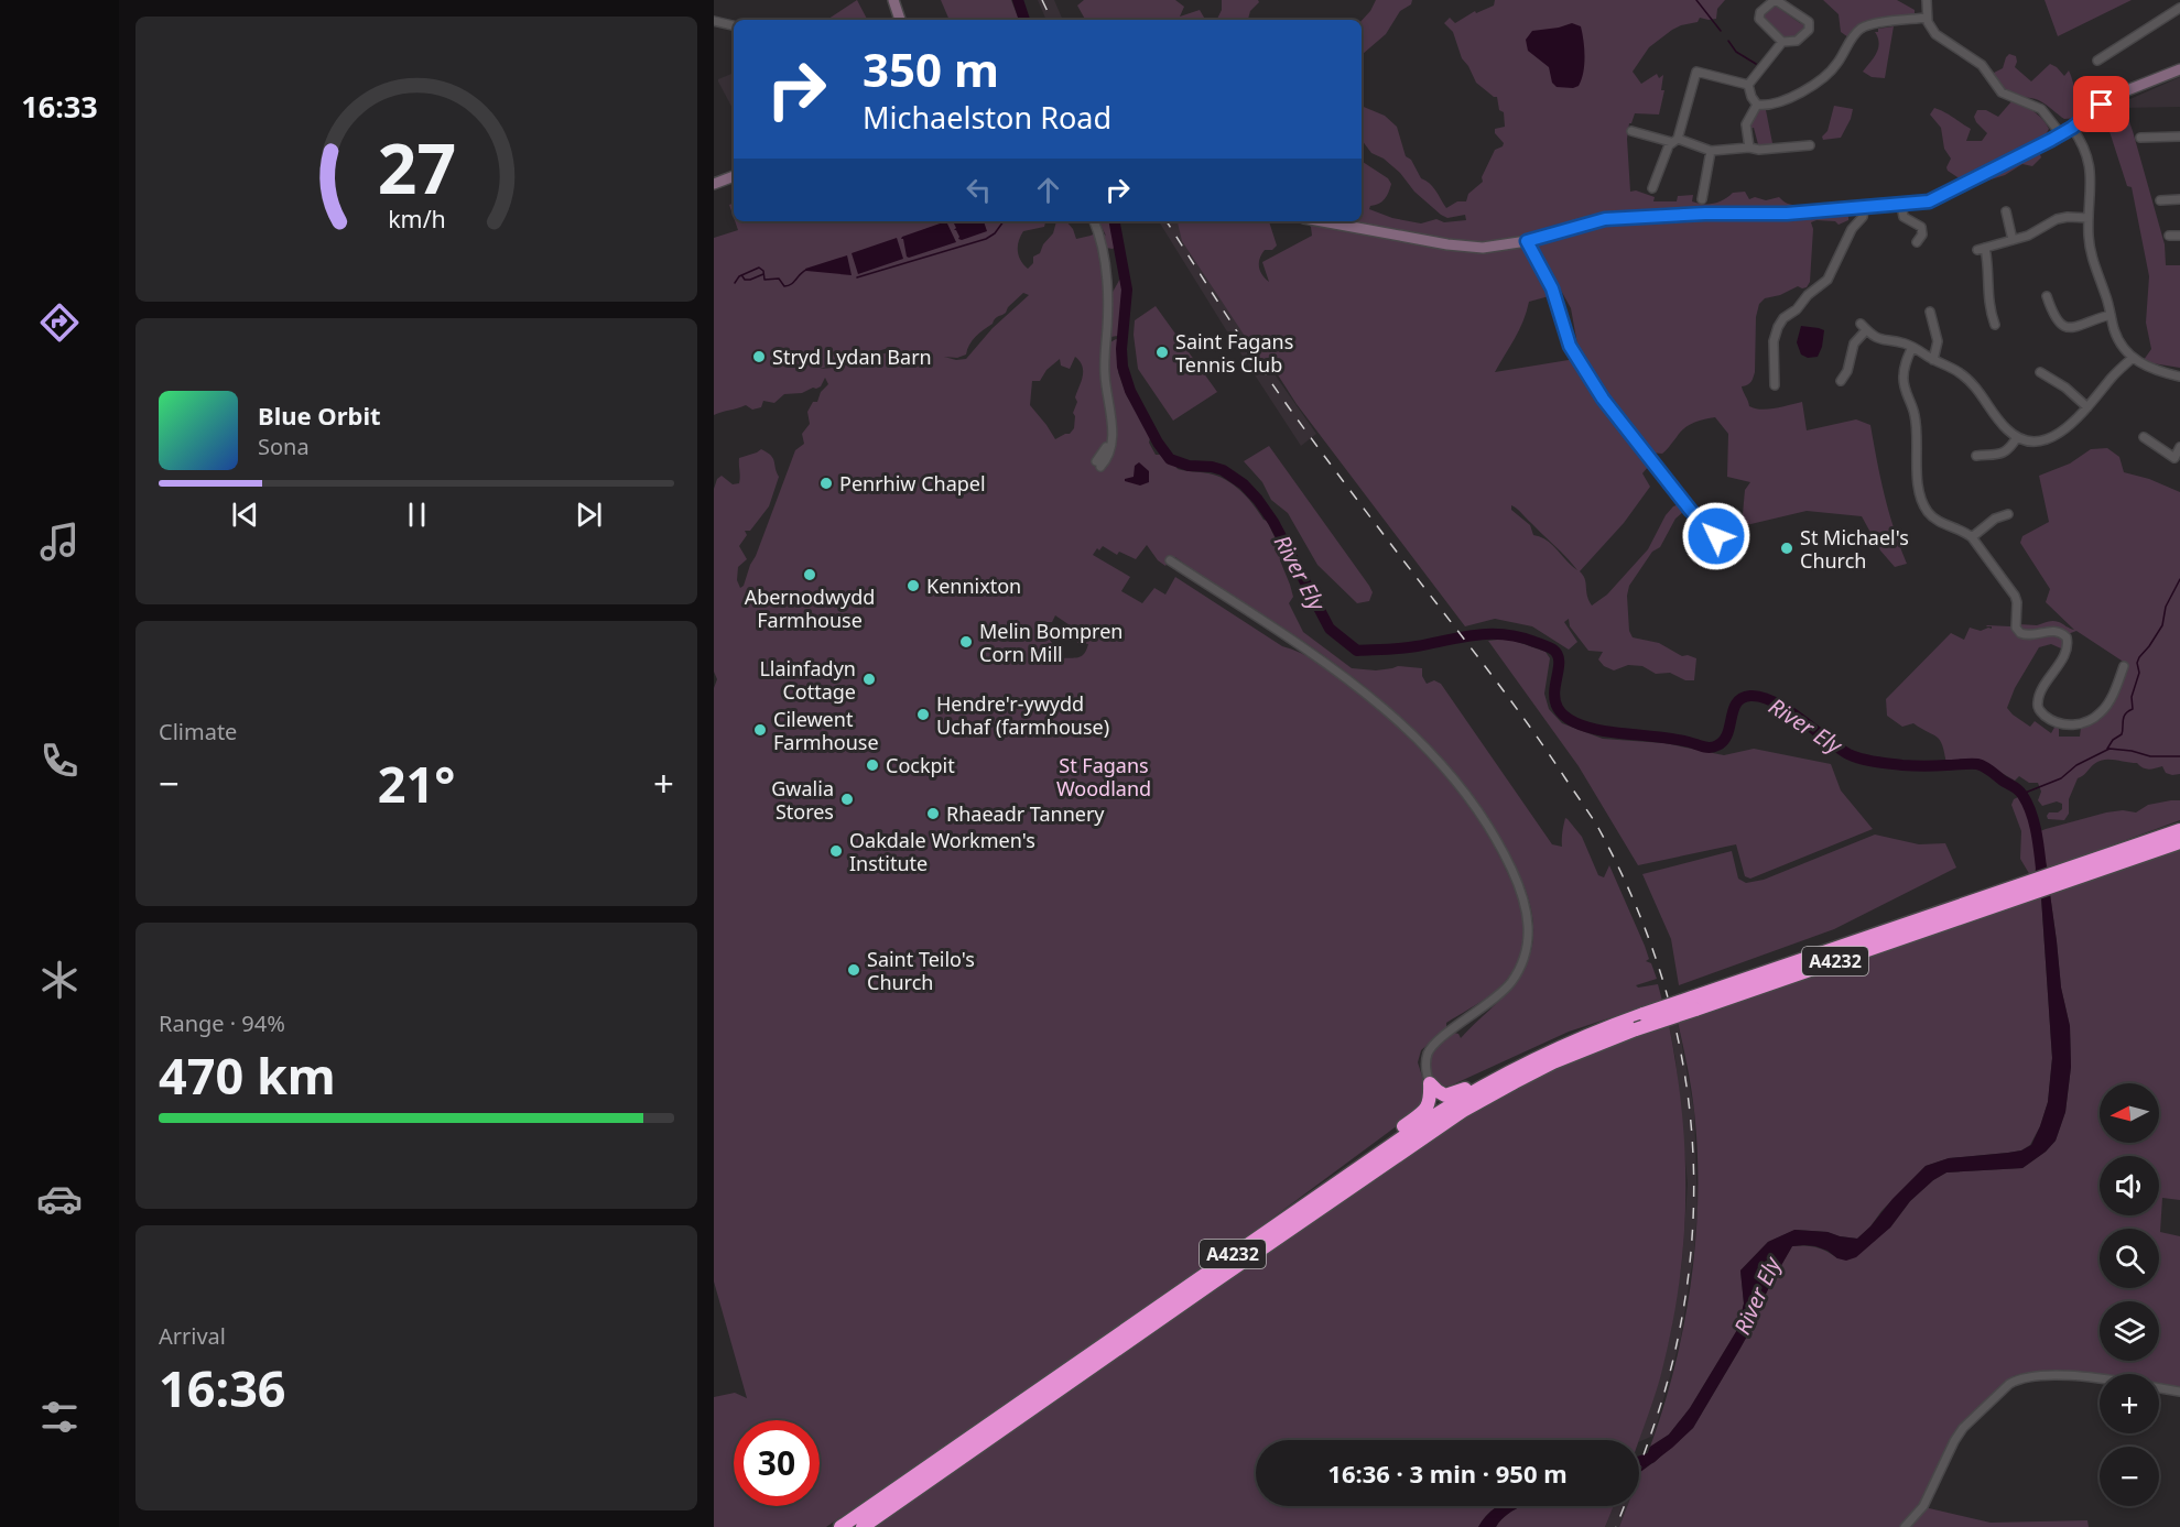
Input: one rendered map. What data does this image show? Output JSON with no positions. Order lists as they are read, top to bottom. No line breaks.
{"streets":{"highway":["A4232"]},"water":["River Ely"],"parks":["St Fagans Woodland"],"places":["Saint Fagans Tennis Club","Stryd Lydan Barn","Penrhiw Chapel","St Michael's Church","Abernodwydd Farmhouse","Kennixton","Melin Bompren Corn Mill","Llainfadyn Cottage","Hendre'r-ywydd Uchaf (farmhouse)","Cilewent Farmhouse","Cockpit","Gwalia Stores","Rhaeadr Tannery","Oakdale Workmen's Institute","Saint Teilo's Church"],"north":"left","page":{"tabs":"16:33","turn":["350 m","Michaelston Road"],"song":["Blue Orbit","Sona"],"tile":["Climate",["Range · 94%","470 km"],["Arrival","16:36"]],"heat":["−","21°","+"],"map_buttons":["+","−"],"limit":"30","trip":"16:36 · 3 min · 950 m","gauge":["27","km/h"]}}
